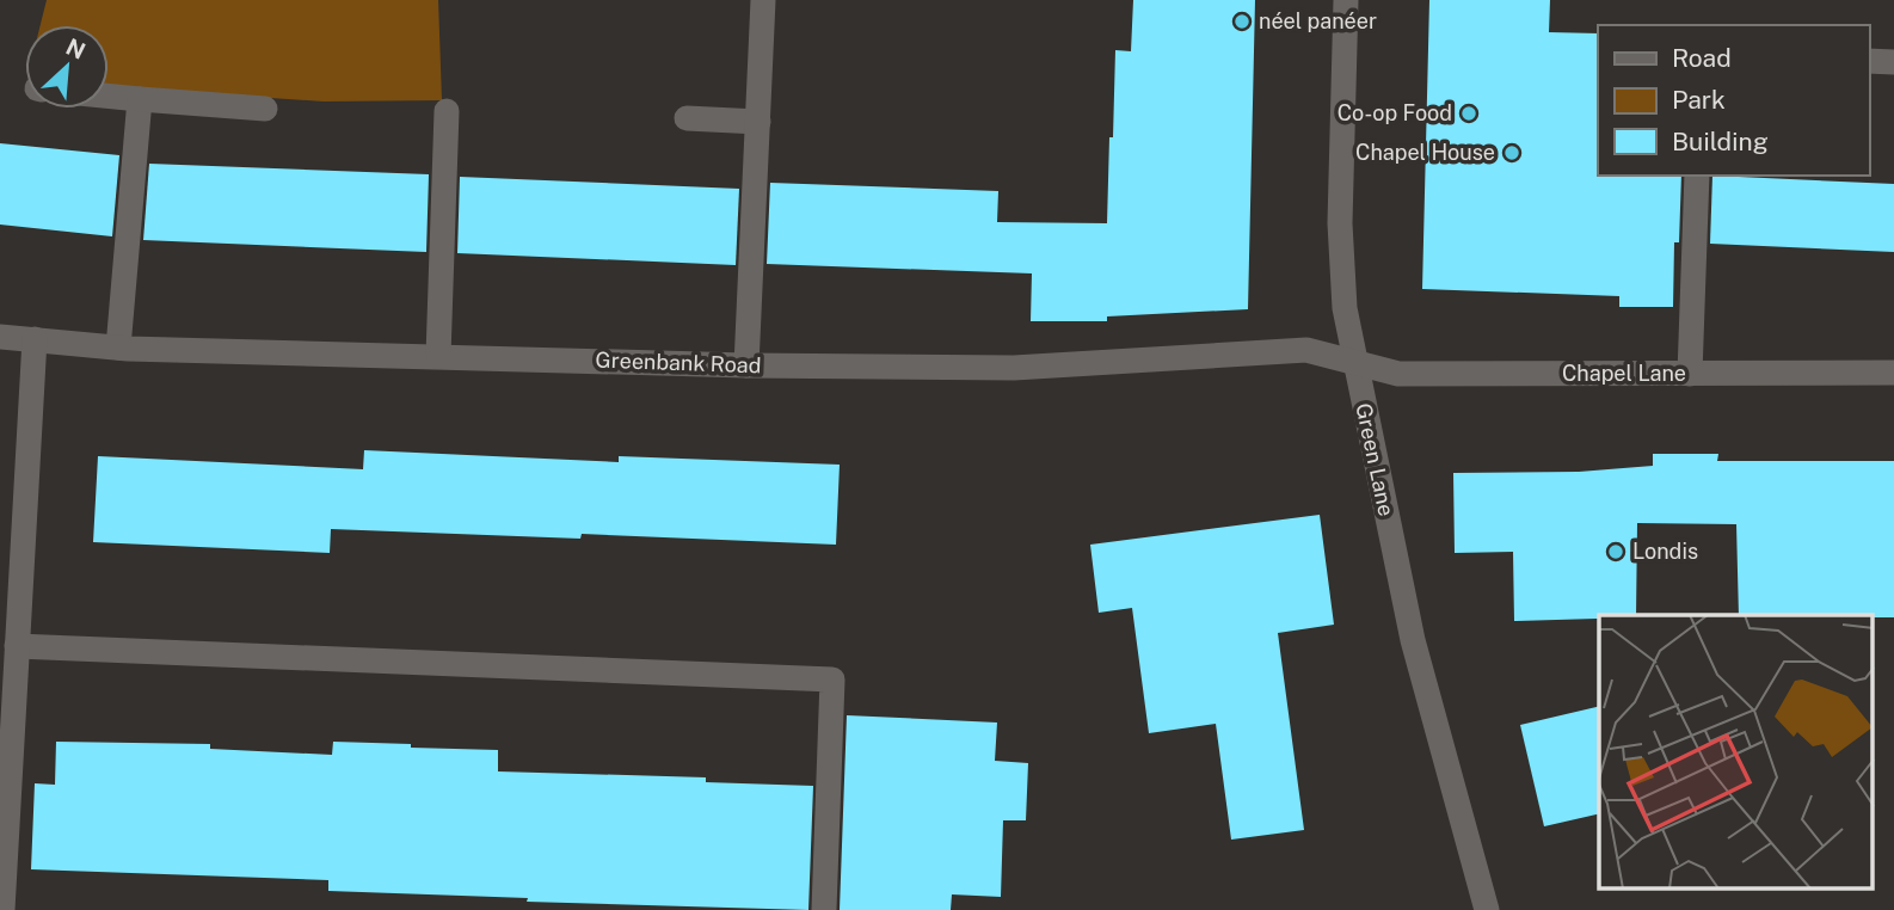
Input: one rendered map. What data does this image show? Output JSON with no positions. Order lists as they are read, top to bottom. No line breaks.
{"streets":{"street":["Greenbank Road","Chapel Lane","Green Lane"]},"crossings":[["Greenbank Road","Chapel Lane"],["Greenbank Road","Green Lane"],["Chapel Lane","Green Lane"]],"places":["néel panéer","Co-op Food","Chapel House","Londis"],"legend":["Road","Park","Building"],"north":"top right"}
